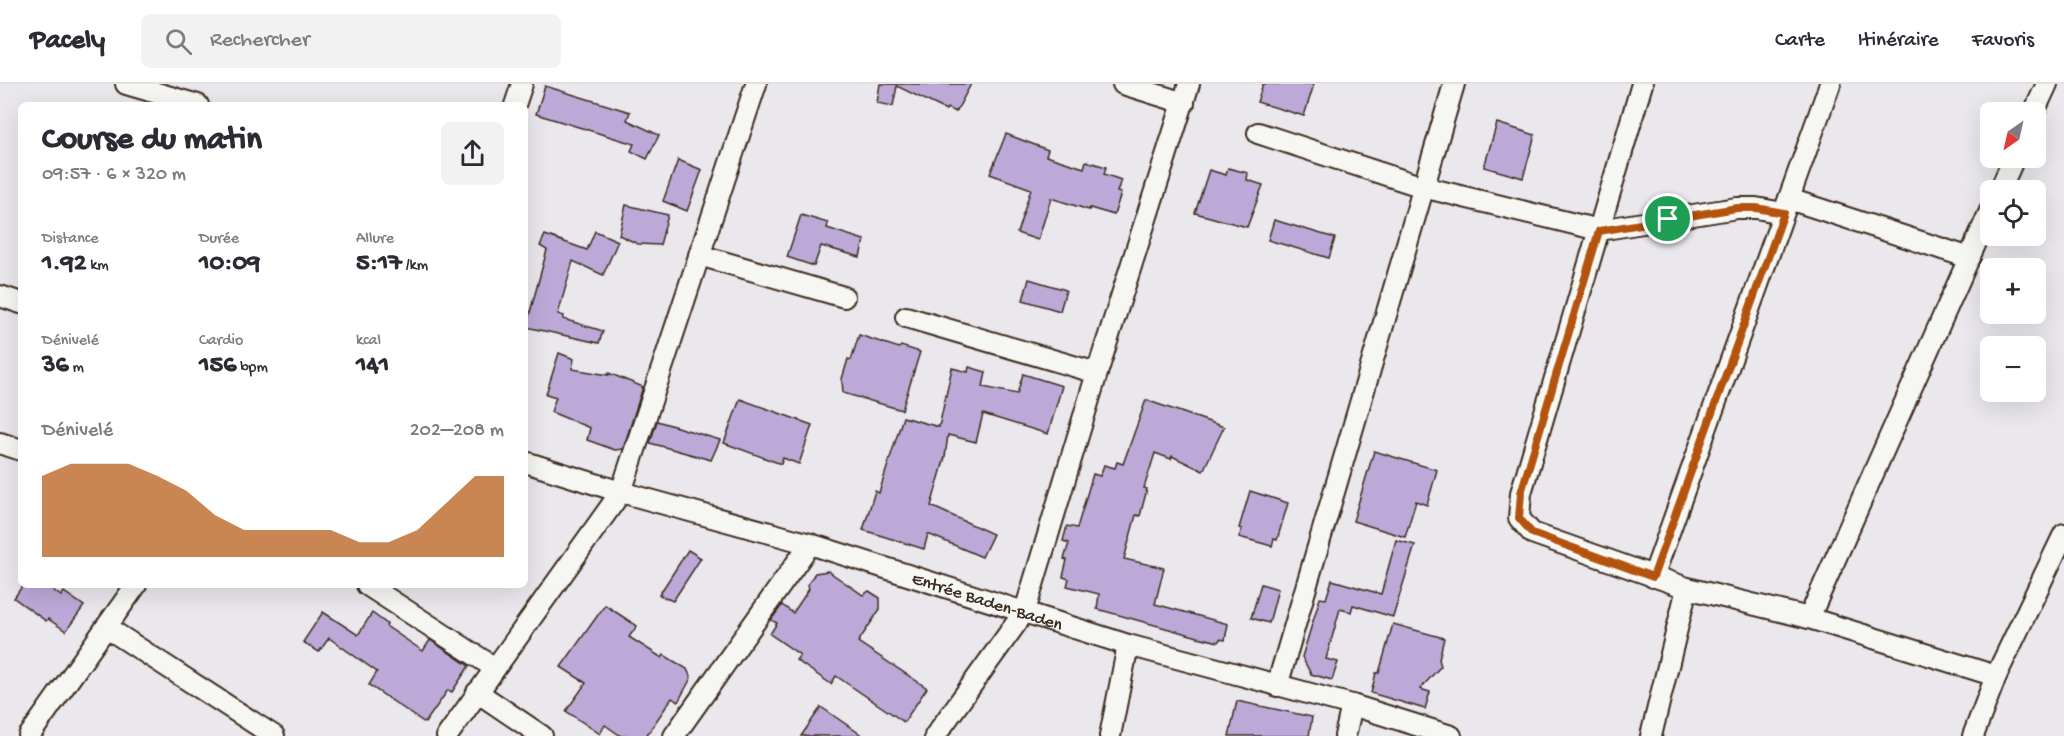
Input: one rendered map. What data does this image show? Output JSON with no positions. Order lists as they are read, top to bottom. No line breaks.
{"streets":{"street":["Entrée Baden-Baden"]},"north":"bottom left","page":{"header":"Pacely","search":"Rechercher","nav":["Carte","Itinéraire","Favoris"],"map_buttons":["+","−"],"heading":["Course du matin","09:57 · 6 × 320 m"],"stats":[["Distance","1.92 km"],["Durée","10:09"],["Allure","5:17 /km"],["Dénivelé","36 m"],["Cardio","156 bpm"],["kcal","141"]],"chart":["Dénivelé","202–208 m"]}}
